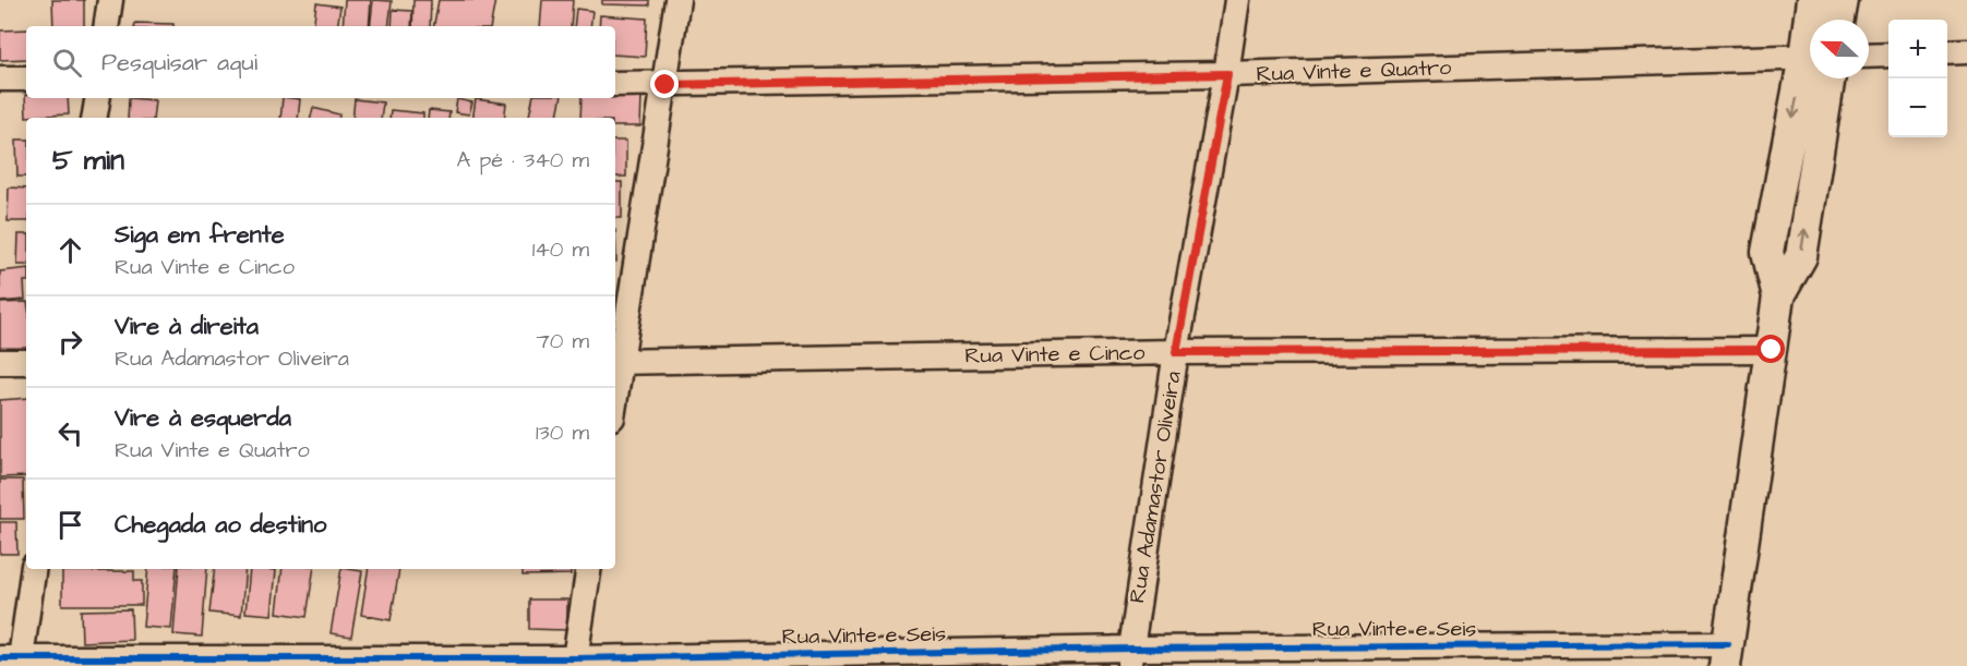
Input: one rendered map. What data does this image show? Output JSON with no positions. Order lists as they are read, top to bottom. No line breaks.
{"streets":{"street":["Rua Vinte e Quatro","Rua Vinte e Cinco","Rua Adamastor Oliveira","Rua Vinte e Seis"]},"crossings":[["Rua Vinte e Quatro","Rua Adamastor Oliveira"],["Rua Vinte e Cinco","Rua Adamastor Oliveira"],["Rua Adamastor Oliveira","Rua Vinte e Seis"]],"north":"left","page":{"map_buttons":["+","−"],"search":"Pesquisar aqui","heading":["5 min","A pé · 340 m"],"list":[["Siga em frente","Rua Vinte e Cinco","140 m"],["Vire à direita","Rua Adamastor Oliveira","70 m"],["Vire à esquerda","Rua Vinte e Quatro","130 m"],"Chegada ao destino"]}}
